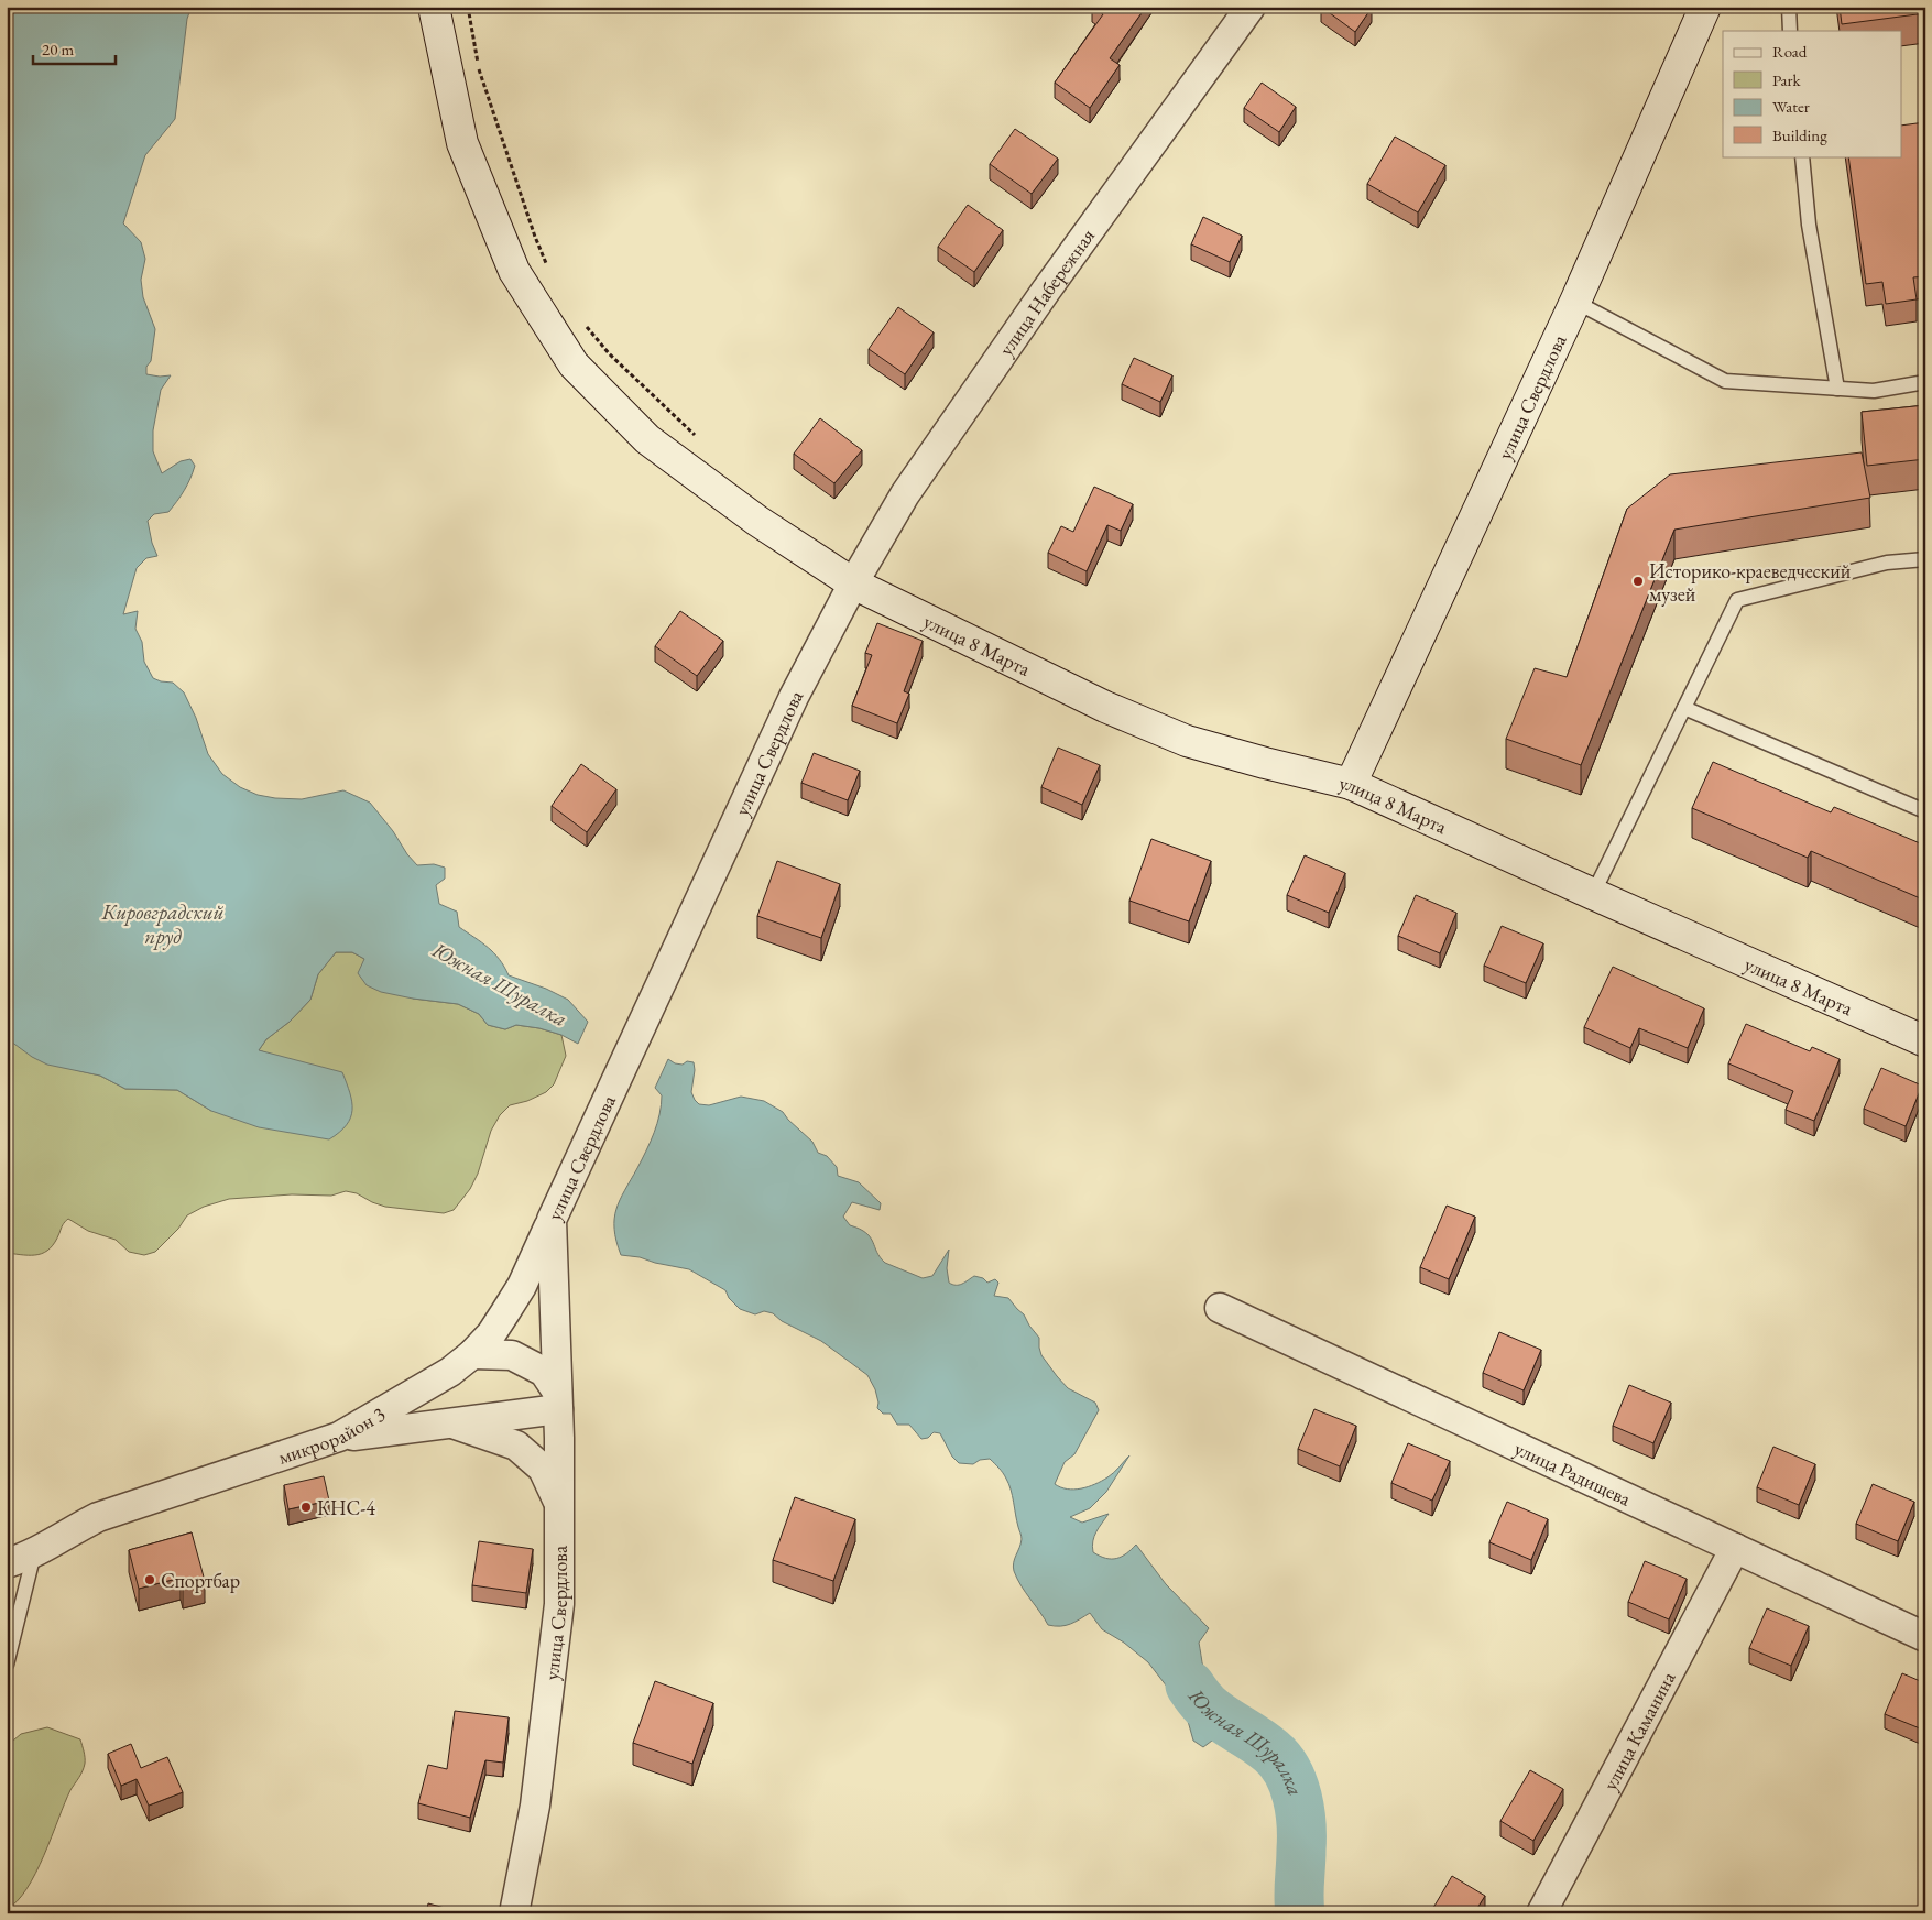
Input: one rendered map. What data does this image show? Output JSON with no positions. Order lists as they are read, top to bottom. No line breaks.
{"streets":{"street":["улица Набережная","улица Свердлова","улица 8 Марта","микрорайон 3","улица Радищева","улица Каманина"]},"crossings":[["улица Набережная","улица Свердлова"],["улица Набережная","улица 8 Марта"],["улица Свердлова","улица 8 Марта"],["улица Свердлова","микрорайон 3"],["улица Радищева","улица Каманина"]],"water":["Кировградский пруд","Южная Шуралка"],"places":["Историко-краеведческий музей","КНС-4","Спортбар"],"legend":["Road","Park","Water","Building"],"scale_bar":"20 m"}
